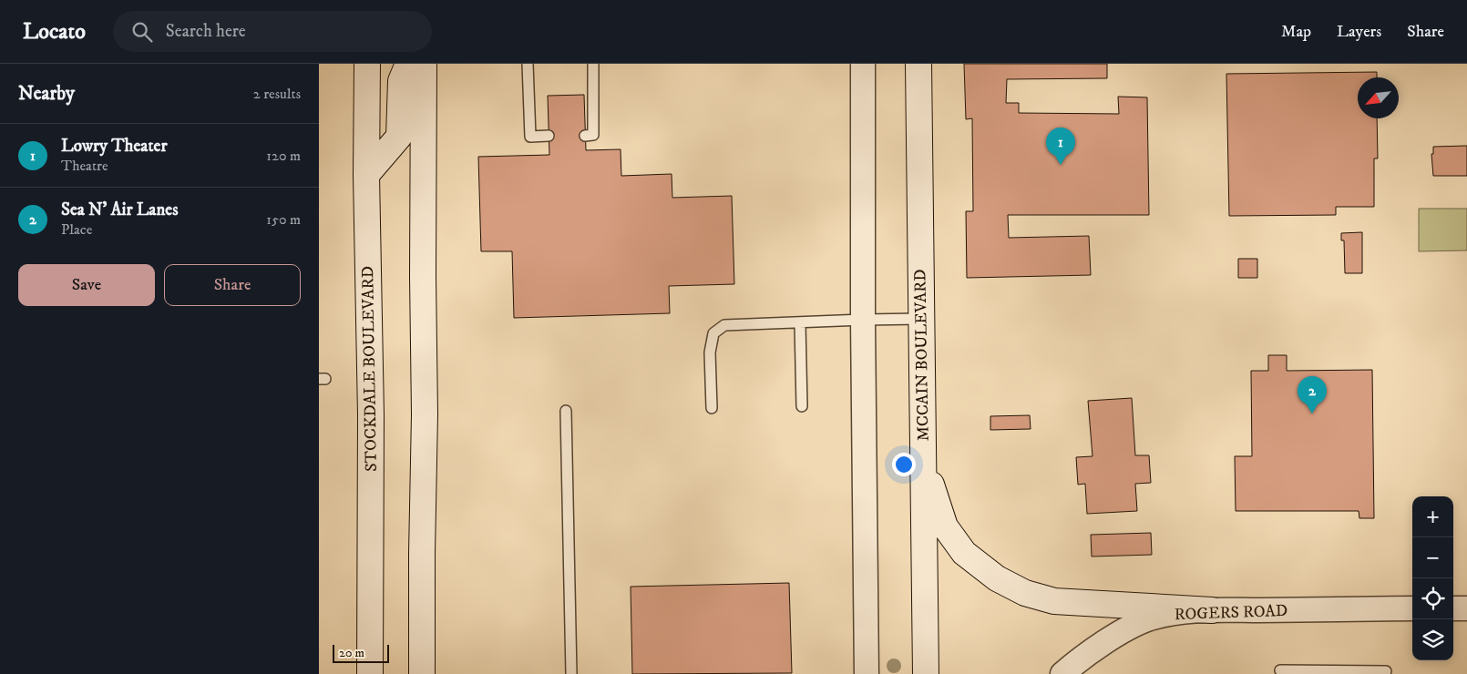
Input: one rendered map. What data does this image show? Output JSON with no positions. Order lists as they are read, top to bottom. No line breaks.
{"streets":{"main road":["MCCAIN BOULEVARD","STOCKDALE BOULEVARD"],"street":["ROGERS ROAD"]},"scale_bar":"20 m","north":"bottom left","page":{"header":"Locato","search":"Search here","nav":["Map","Layers","Share"],"heading":["Nearby","2 results"],"list":[{"mark":"1","name":"Lowry Theater","note":"Theatre","value":"120 m"},{"mark":"2","name":"Sea N' Air Lanes","note":"Place","value":"150 m"}],"pins":["1","2"],"buttons":["Save","Share"],"map_buttons":["+","−"],"scale":"20 m"}}
